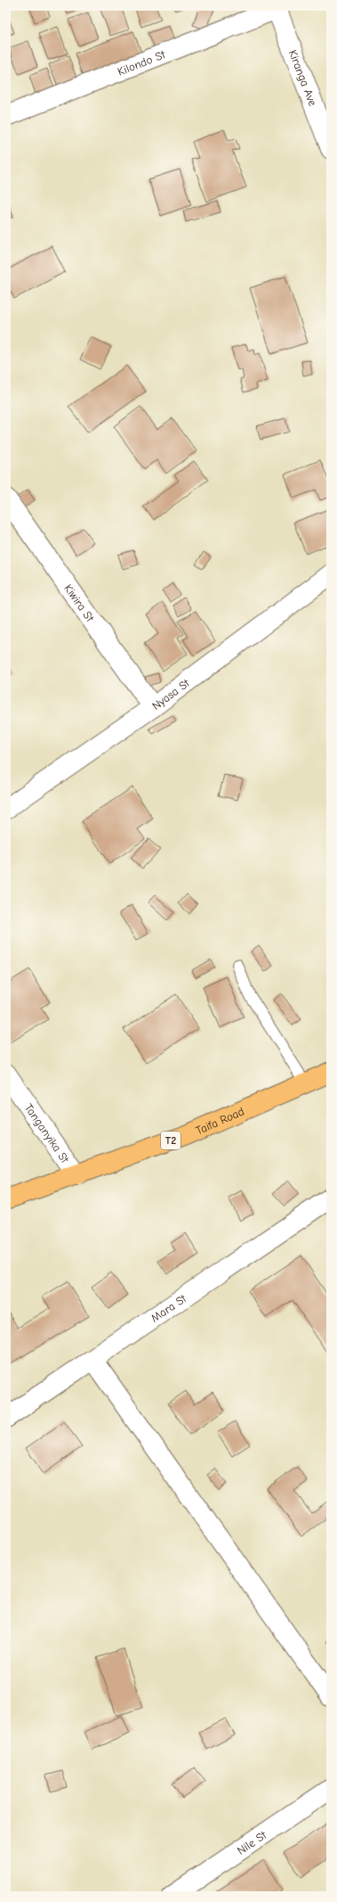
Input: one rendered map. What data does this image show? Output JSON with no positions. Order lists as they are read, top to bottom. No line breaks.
{"streets":{"highway":["Taifa Road","T2"],"street":["Kilondo St","Kiranga Ave","Kiwira St","Nyasa St","Tanganyika St","Mara St","Nile St"]},"crossings":[["Kilondo St","Kiranga Ave"],["Kiwira St","Nyasa St"],["Taifa Road","Tanganyika St"]]}
